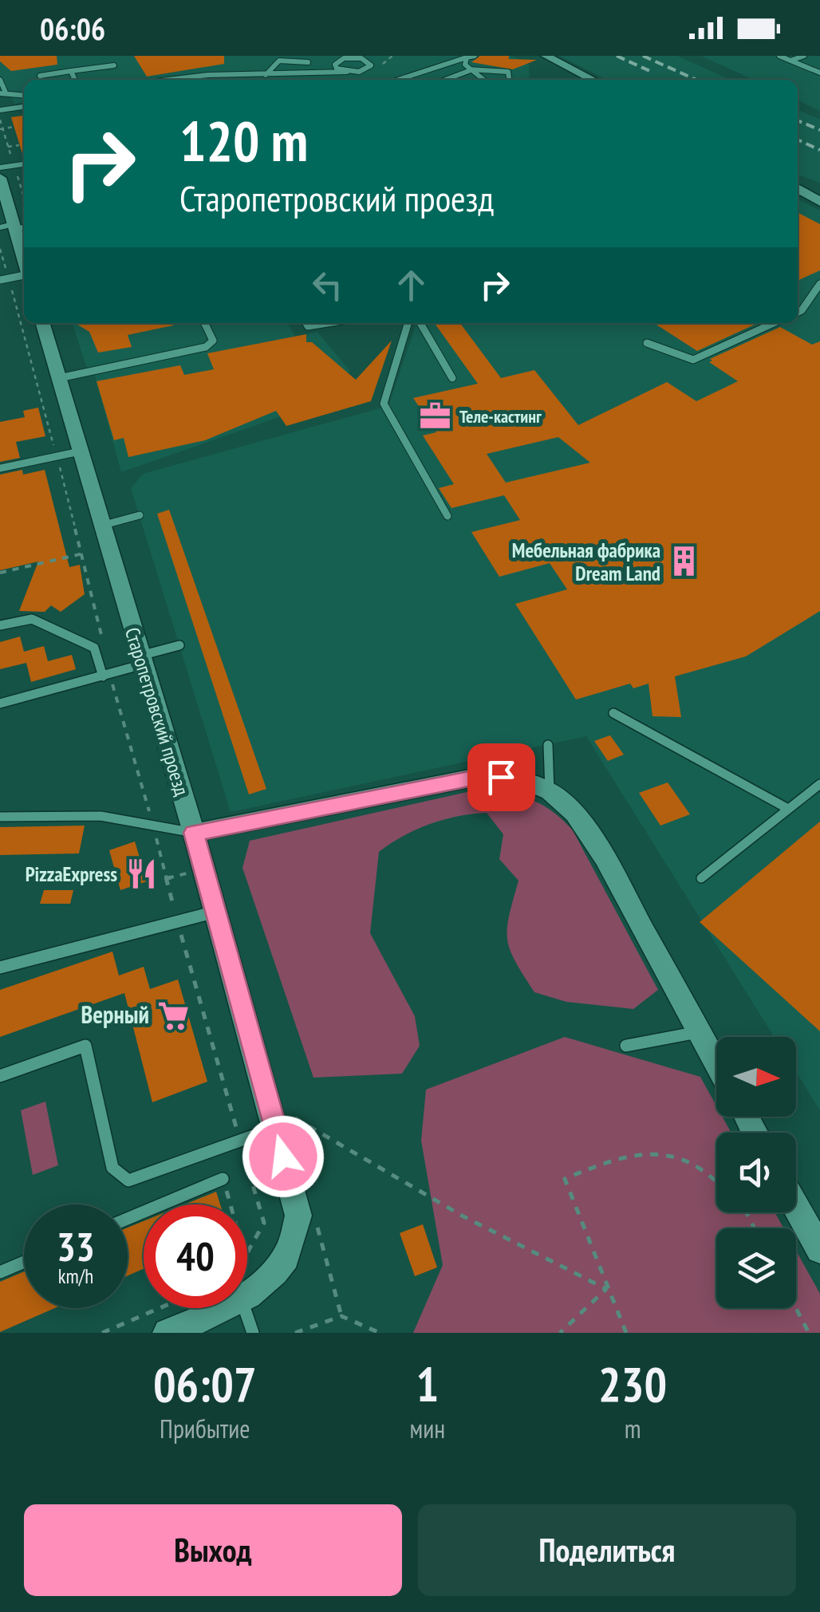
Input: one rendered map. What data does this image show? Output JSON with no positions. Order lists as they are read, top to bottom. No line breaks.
{"streets":{"street":["Старопетровский проезд"]},"places":{"office":["Теле-кастинг"],"building":["Мебельная фабрика Dream Land"],"restaurant":["PizzaExpress"],"supermarket":["Верный"]},"north":"right","page":{"status":"06:06","turn":["120 m","Старопетровский проезд"],"speed":"33 km/h","limit":"40","eta":["06:07","Прибытие","1","мин","230","m"],"buttons":["Выход","Поделиться"]}}
